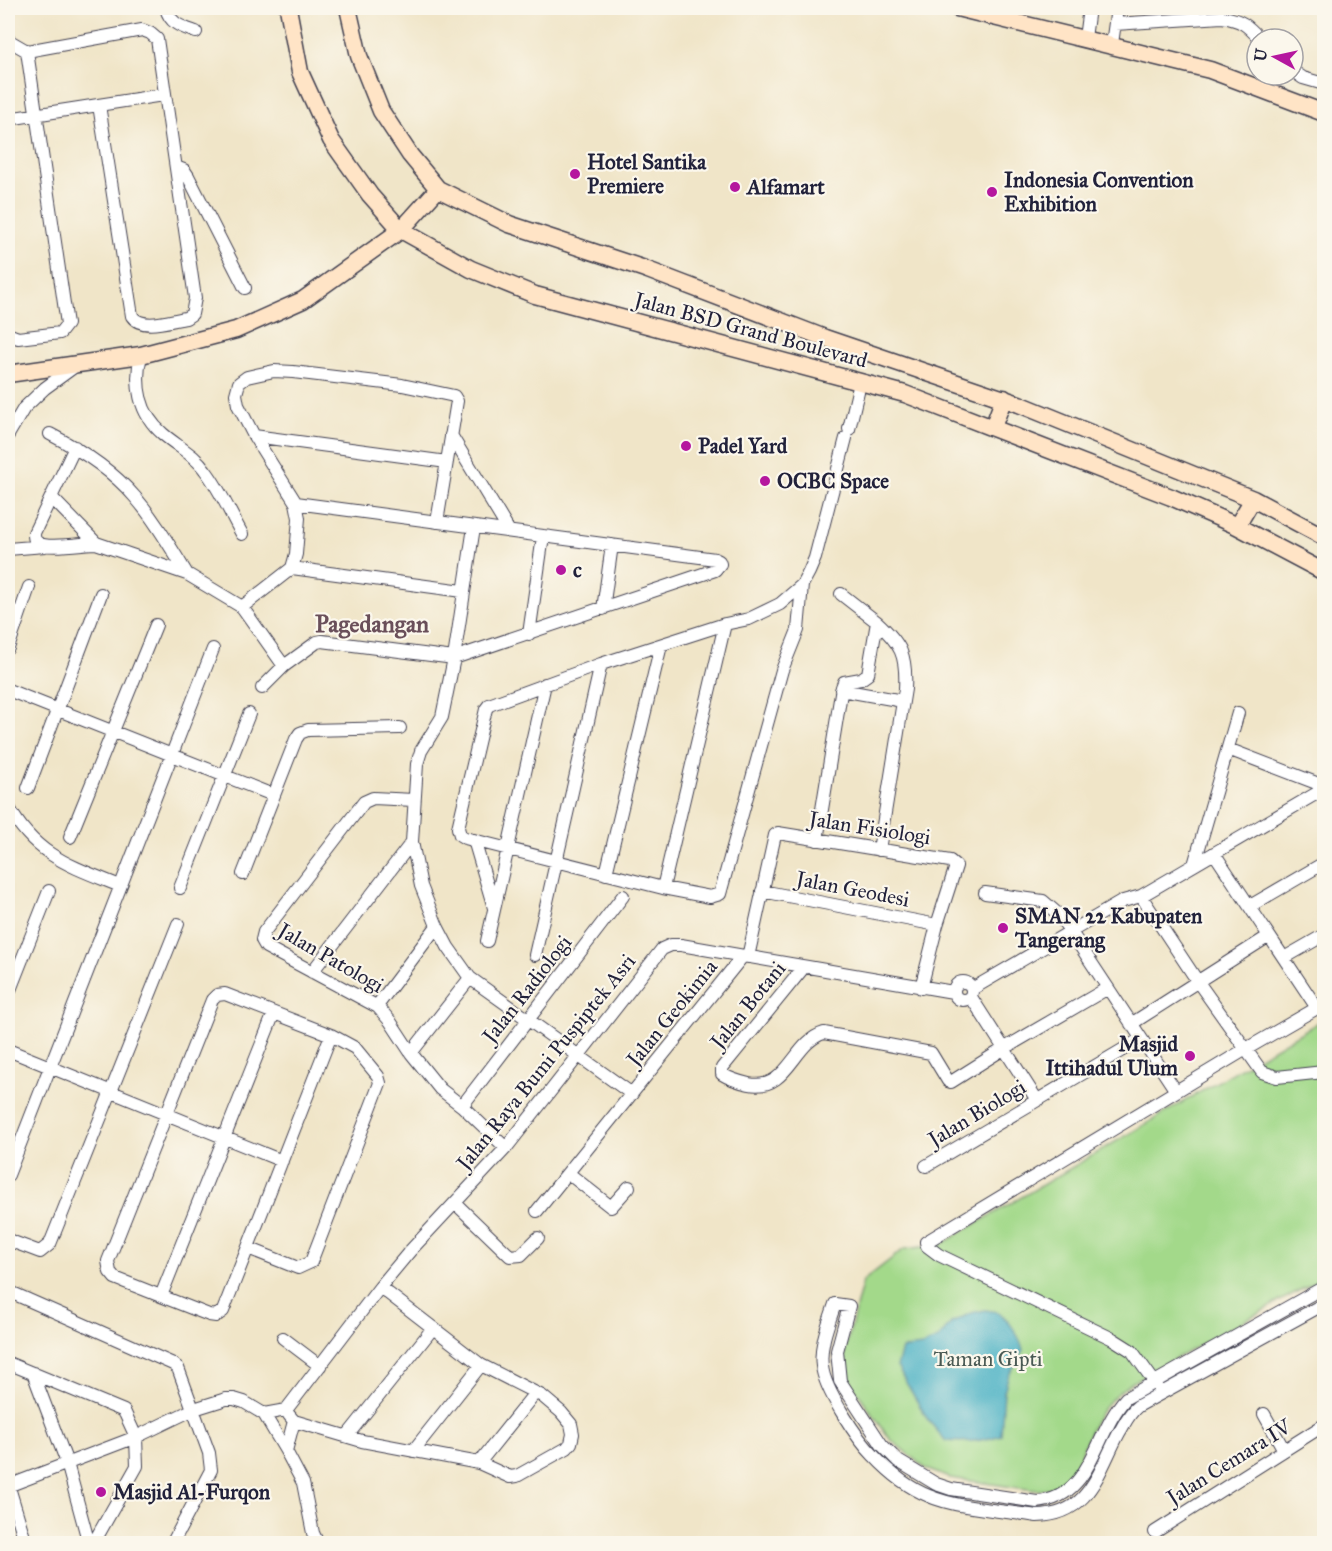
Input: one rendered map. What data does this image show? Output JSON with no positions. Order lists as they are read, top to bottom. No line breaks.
{"streets":{"main road":["Jalan BSD Grand Boulevard"],"street":["Jalan Fisiologi","Jalan Geodesi","Jalan Patologi","Jalan Radiologi","Jalan Botani","Jalan Geokimia","Jalan Raya Bumi Puspiptek Asri","Jalan Biologi","Jalan Cemara IV"]},"crossings":[["Jalan Fisiologi","Jalan Geodesi"],["Jalan Fisiologi","Jalan Geokimia"],["Jalan Fisiologi","Jalan Raya Bumi Puspiptek Asri"],["Jalan Patologi","Jalan Radiologi"],["Jalan Patologi","Jalan Geokimia"],["Jalan Patologi","Jalan Raya Bumi Puspiptek Asri"],["Jalan Radiologi","Jalan Geokimia"],["Jalan Botani","Jalan Raya Bumi Puspiptek Asri"],["Jalan Geokimia","Jalan Raya Bumi Puspiptek Asri"]],"districts":["Pagedangan"],"parks":["Taman Gipti"],"places":["Hotel Santika Premiere","Alfamart","Indonesia Convention Exhibition","Padel Yard","OCBC Space","c","SMAN 22 Kabupaten Tangerang","Masjid Ittihadul Ulum","Masjid Al-Furqon"],"north":"left"}
